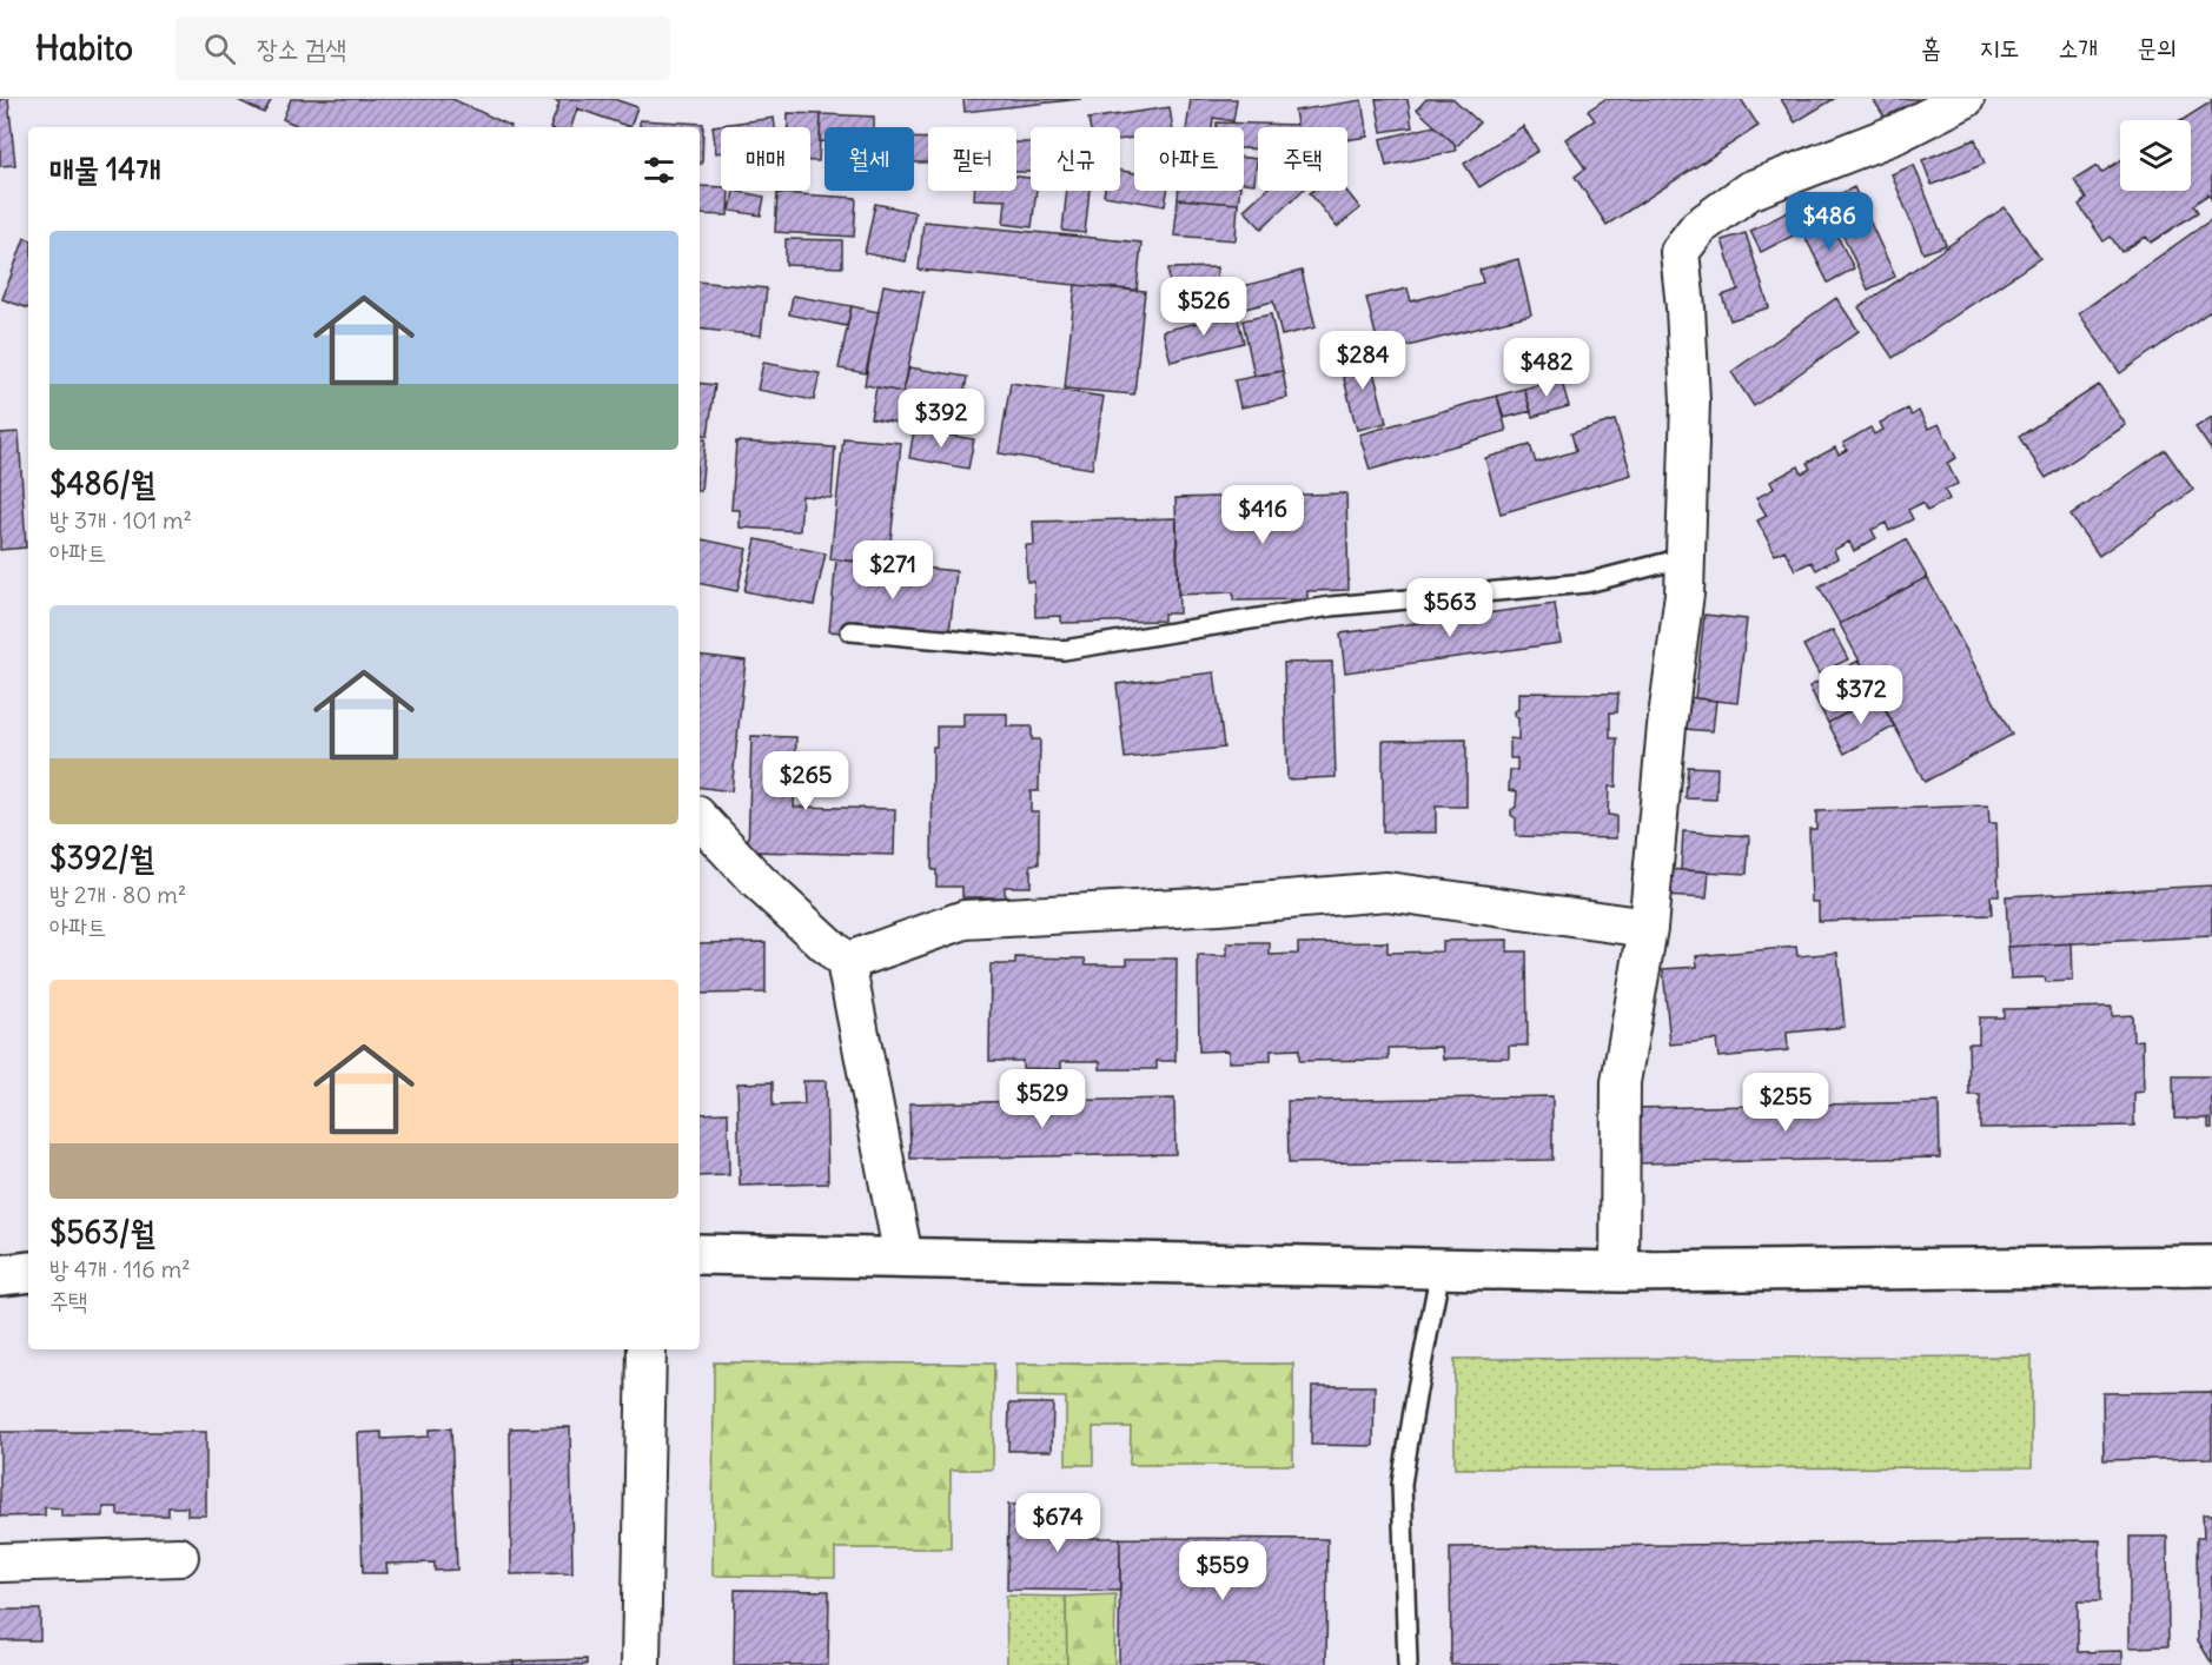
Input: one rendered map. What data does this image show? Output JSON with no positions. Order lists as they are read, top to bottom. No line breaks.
{"page":{"header":"Habito","search":"장소 검색","nav":["홈","지도","소개","문의"],"chip":["매매","월세","필터","신규","아파트","주택"],"heading":"매물 14개","price":["$486","$526","$284","$482","$392","$416","$271","$563","$372","$265","$529","$255","$674","$559"],"list":[{"name":"$486/월","note":"방 3개 · 101 m² · 아파트"},{"name":"$392/월","note":"방 2개 · 80 m² · 아파트"},{"name":"$563/월","note":"방 4개 · 116 m² · 주택"}]}}
